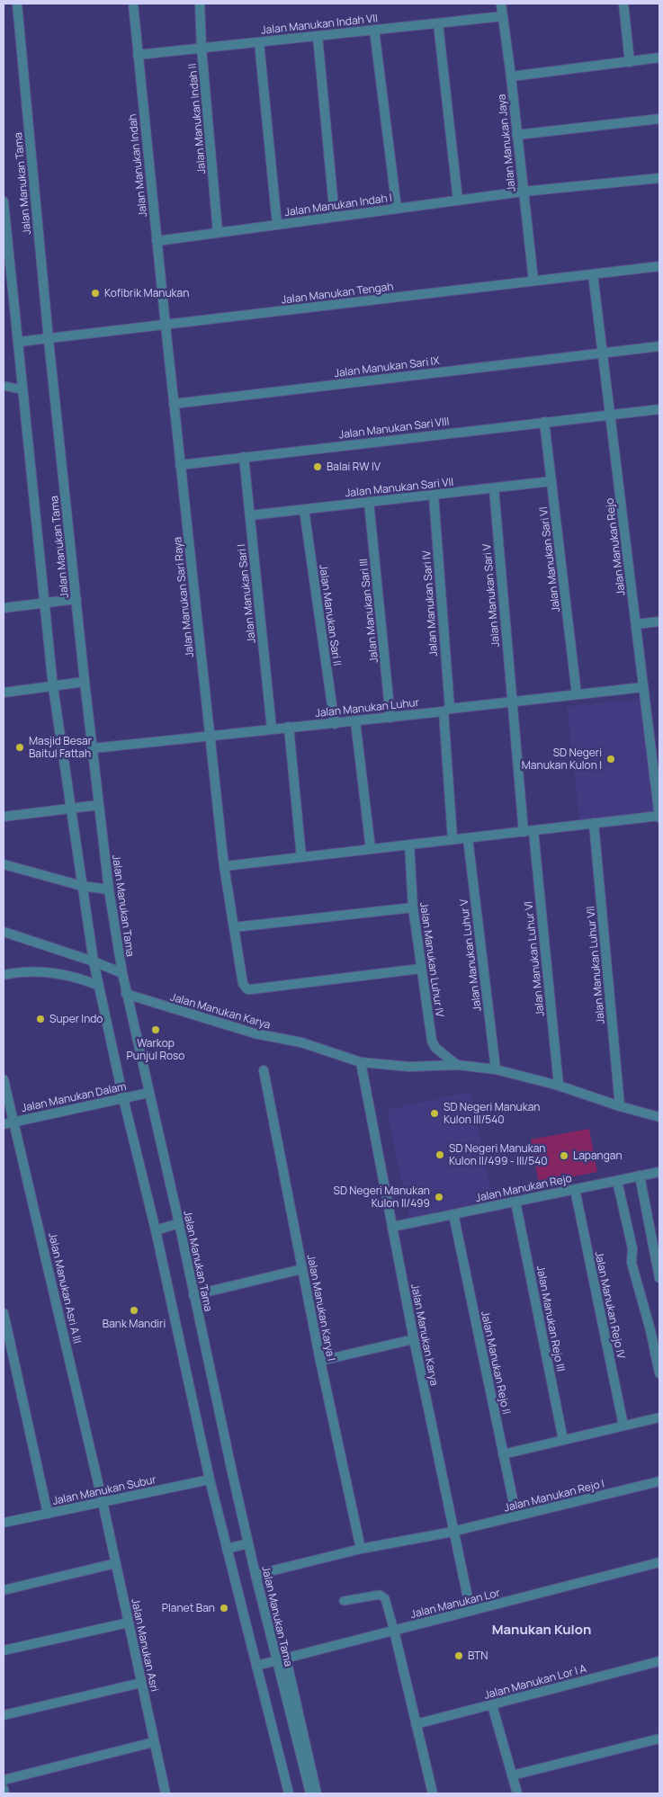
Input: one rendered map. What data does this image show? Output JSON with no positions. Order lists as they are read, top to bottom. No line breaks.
{"streets":{"street":["Jalan Manukan Indah VII","Jalan Manukan Indah II","Jalan Manukan Jaya","Jalan Manukan Indah","Jalan Manukan Tama","Jalan Manukan Indah I","Jalan Manukan Tengah","Jalan Manukan Sari IX","Jalan Manukan Sari VIII","Jalan Manukan Sari VII","Jalan Manukan Rejo","Jalan Manukan Sari VI","Jalan Manukan Sari I","Jalan Manukan Sari V","Jalan Manukan Sari Raya","Jalan Manukan Sari IV","Jalan Manukan Sari III","Jalan Manukan Sari II","Jalan Manukan Luhur","Jalan Manukan Luhur V","Jalan Manukan Luhur VI","Jalan Manukan Luhur IV","Jalan Manukan Luhur VII","Jalan Manukan Karya","Jalan Manukan Dalam","Jalan Manukan Asri A III","Jalan Manukan Rejo IV","Jalan Manukan Karya I","Jalan Manukan Rejo III","Jalan Manukan Rejo II","Jalan Manukan Subur","Jalan Manukan Rejo I","Jalan Manukan Lor","Jalan Manukan Asri","Jalan Manukan Lor I A"]},"crossings":[["Jalan Manukan Indah VII","Jalan Manukan Indah II"],["Jalan Manukan Indah VII","Jalan Manukan Jaya"],["Jalan Manukan Indah VII","Jalan Manukan Indah"],["Jalan Manukan Indah II","Jalan Manukan Indah I"],["Jalan Manukan Jaya","Jalan Manukan Indah I"],["Jalan Manukan Jaya","Jalan Manukan Tengah"],["Jalan Manukan Indah","Jalan Manukan Indah I"],["Jalan Manukan Indah","Jalan Manukan Tengah"],["Jalan Manukan Indah","Jalan Manukan Sari Raya"],["Jalan Manukan Tama","Jalan Manukan Tengah"],["Jalan Manukan Tama","Jalan Manukan Luhur"],["Jalan Manukan Tama","Jalan Manukan Karya"],["Jalan Manukan Tama","Jalan Manukan Dalam"],["Jalan Manukan Tama","Jalan Manukan Subur"],["Jalan Manukan Tama","Jalan Manukan Rejo I"],["Jalan Manukan Tama","Jalan Manukan Lor"],["Jalan Manukan Tengah","Jalan Manukan Rejo"],["Jalan Manukan Tengah","Jalan Manukan Sari Raya"],["Jalan Manukan Sari IX","Jalan Manukan Rejo"],["Jalan Manukan Sari IX","Jalan Manukan Sari Raya"],["Jalan Manukan Sari VIII","Jalan Manukan Rejo"],["Jalan Manukan Sari VIII","Jalan Manukan Sari VI"],["Jalan Manukan Sari VIII","Jalan Manukan Sari I"],["Jalan Manukan Sari VIII","Jalan Manukan Sari Raya"],["Jalan Manukan Sari VII","Jalan Manukan Sari VI"],["Jalan Manukan Sari VII","Jalan Manukan Sari I"],["Jalan Manukan Sari VII","Jalan Manukan Sari V"],["Jalan Manukan Sari VII","Jalan Manukan Sari IV"],["Jalan Manukan Sari VII","Jalan Manukan Sari III"],["Jalan Manukan Sari VII","Jalan Manukan Sari II"],["Jalan Manukan Rejo","Jalan Manukan Luhur"],["Jalan Manukan Rejo","Jalan Manukan Karya"],["Jalan Manukan Rejo","Jalan Manukan Rejo IV"],["Jalan Manukan Rejo","Jalan Manukan Rejo III"],["Jalan Manukan Rejo","Jalan Manukan Rejo II"],["Jalan Manukan Sari VI","Jalan Manukan Luhur"],["Jalan Manukan Sari I","Jalan Manukan Luhur"],["Jalan Manukan Sari V","Jalan Manukan Luhur"],["Jalan Manukan Sari Raya","Jalan Manukan Luhur"],["Jalan Manukan Sari Raya","Jalan Manukan Luhur IV"],["Jalan Manukan Sari IV","Jalan Manukan Luhur"],["Jalan Manukan Sari III","Jalan Manukan Luhur"],["Jalan Manukan Sari II","Jalan Manukan Luhur"],["Jalan Manukan Luhur V","Jalan Manukan Karya"],["Jalan Manukan Luhur VI","Jalan Manukan Karya"],["Jalan Manukan Luhur IV","Jalan Manukan Karya"],["Jalan Manukan Luhur VII","Jalan Manukan Karya"],["Jalan Manukan Karya","Jalan Manukan Rejo I"],["Jalan Manukan Karya","Jalan Manukan Lor"],["Jalan Manukan Dalam","Jalan Manukan Asri A III"],["Jalan Manukan Asri A III","Jalan Manukan Subur"],["Jalan Manukan Asri A III","Jalan Manukan Asri"],["Jalan Manukan Karya I","Jalan Manukan Rejo I"],["Jalan Manukan Rejo II","Jalan Manukan Rejo I"],["Jalan Manukan Subur","Jalan Manukan Asri"]],"districts":["Manukan Kulon"],"places":["Kofibrik Manukan","Balai RW IV","Masjid Besar Baitul Fattah","SD Negeri Manukan Kulon I","Super Indo","Warkop Punjul Roso","SD Negeri Manukan Kulon III/540","SD Negeri Manukan Kulon II/499 - III/540","Lapangan","SD Negeri Manukan Kulon II/499","Bank Mandiri","Planet Ban","BTN"]}
